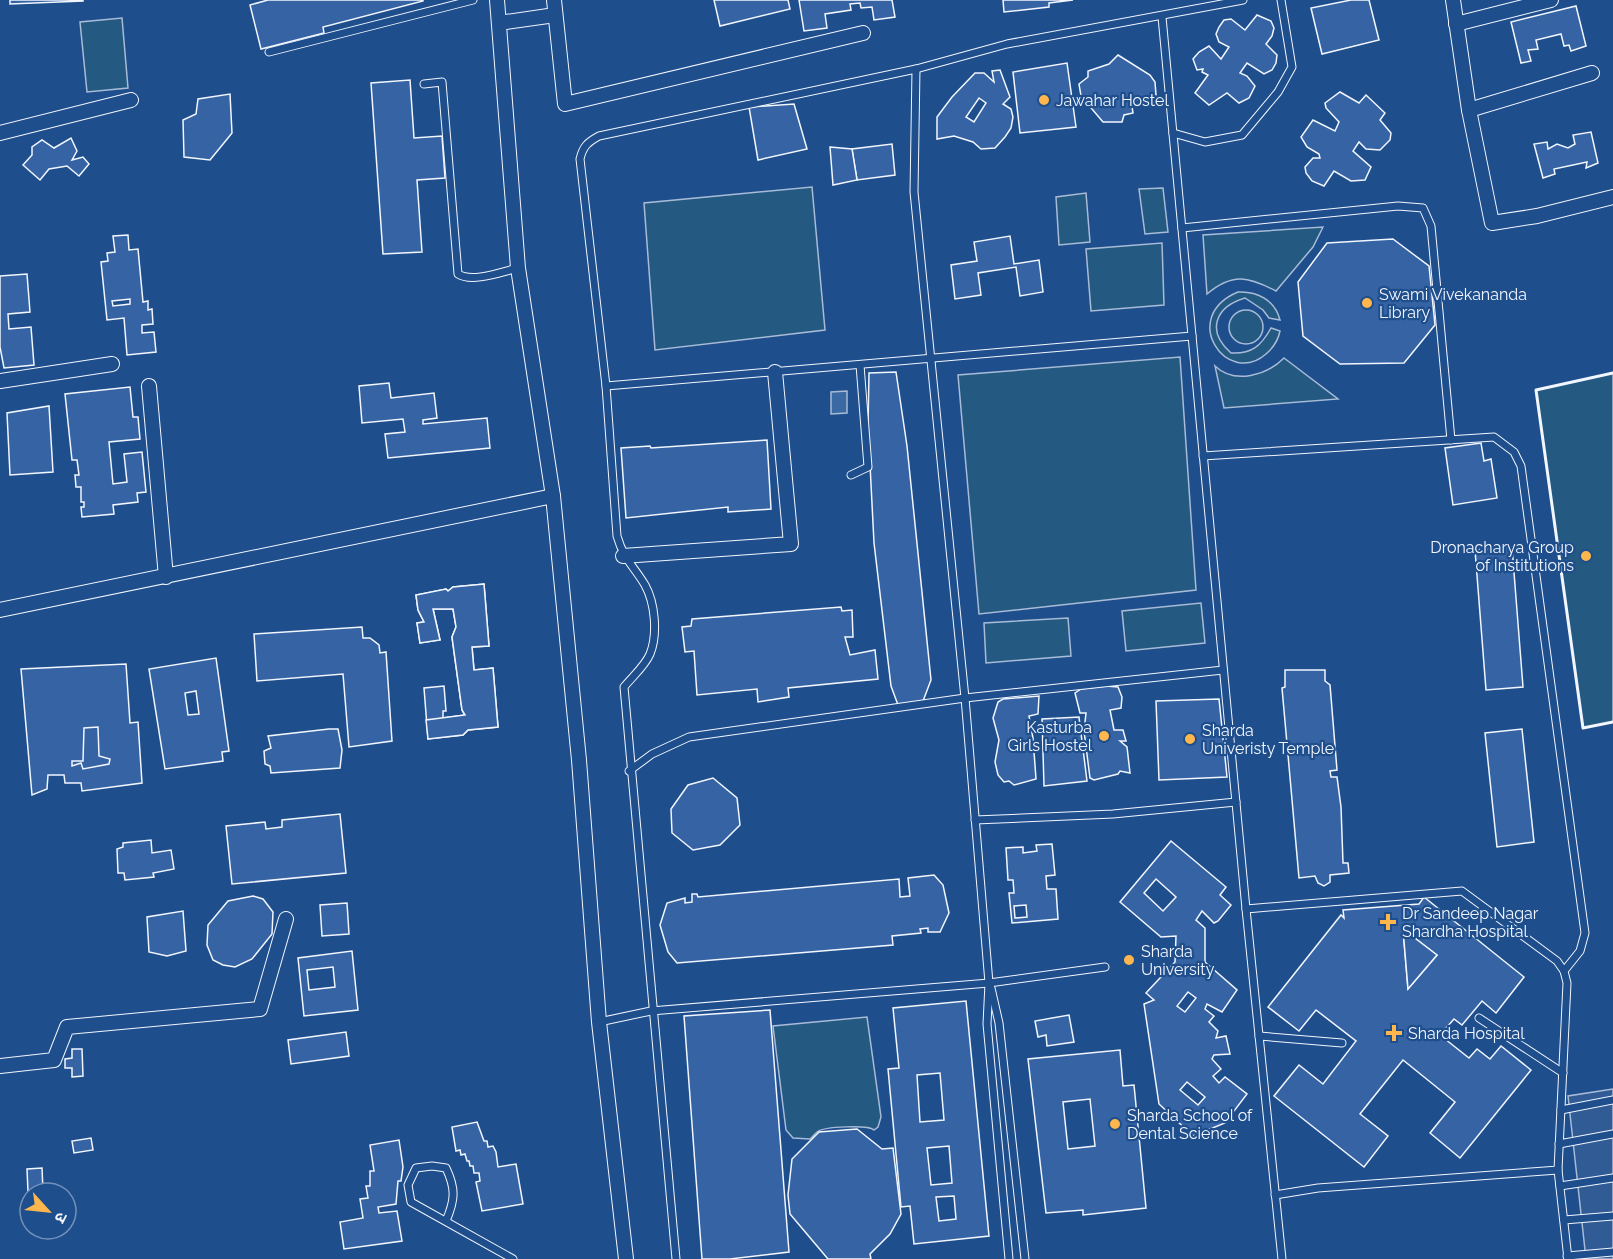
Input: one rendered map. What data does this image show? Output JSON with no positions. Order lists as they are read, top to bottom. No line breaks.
{"places":{"other":["Jawahar Hostel","Swami Vivekananda Library","Dronacharya Group of Institutions","Kasturba Girls Hostel","Sharda Univeristy Temple","Sharda University","Sharda School of Dental Science"],"health":["Dr Sandeep Nagar Shardha Hospital","Sharda Hospital"]},"north":"bottom right"}
